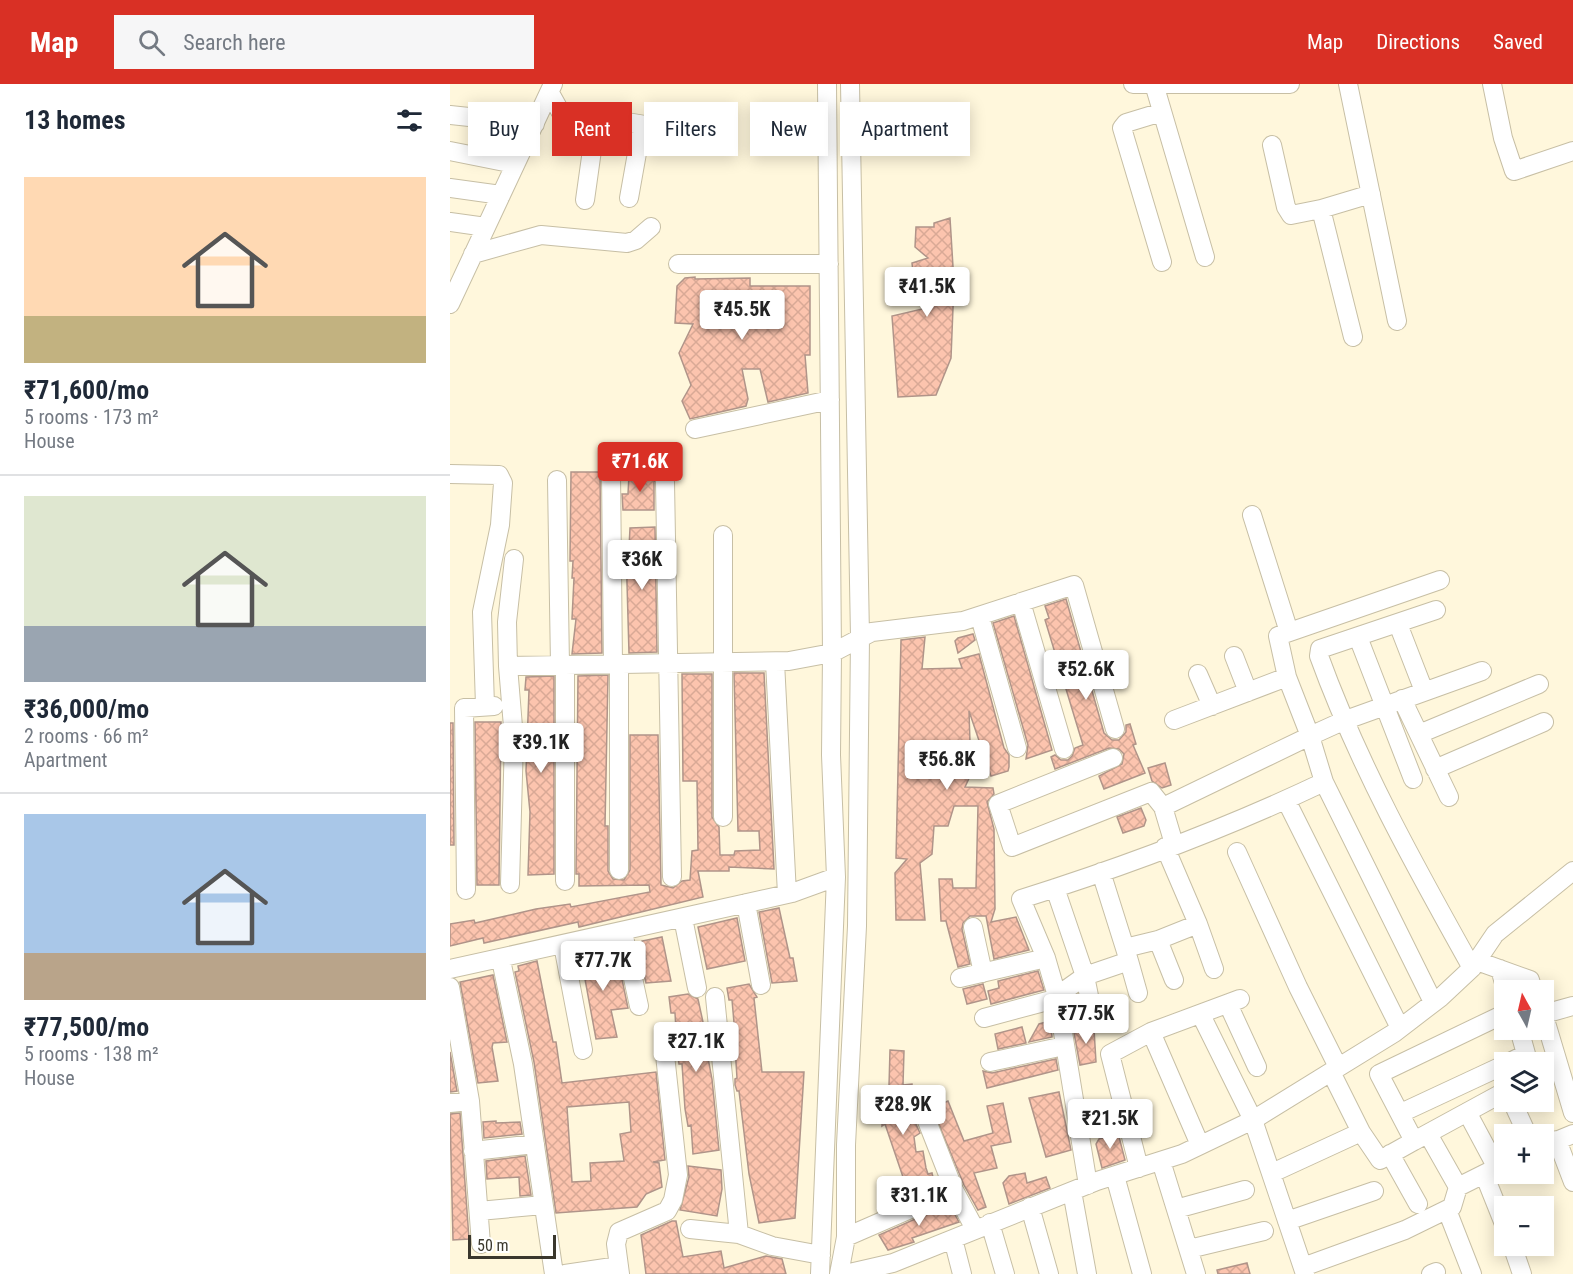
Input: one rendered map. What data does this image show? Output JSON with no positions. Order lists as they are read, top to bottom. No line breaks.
{"scale_bar":"50 m","north":"top","page":{"header":"Map","search":"Search here","nav":["Map","Directions","Saved"],"heading":"13 homes","chip":["Buy","Rent","Filters","New","Apartment"],"list":[{"name":"₹71,600/mo","note":"5 rooms · 173 m² · House"},{"name":"₹36,000/mo","note":"2 rooms · 66 m² · Apartment"},{"name":"₹77,500/mo","note":"5 rooms · 138 m² · House"}],"price":["₹41.5K","₹45.5K","₹71.6K","₹36K","₹52.6K","₹39.1K","₹56.8K","₹77.7K","₹77.5K","₹27.1K","₹28.9K","₹21.5K","₹31.1K"],"map_buttons":["+","−"],"scale":"50 m"}}
